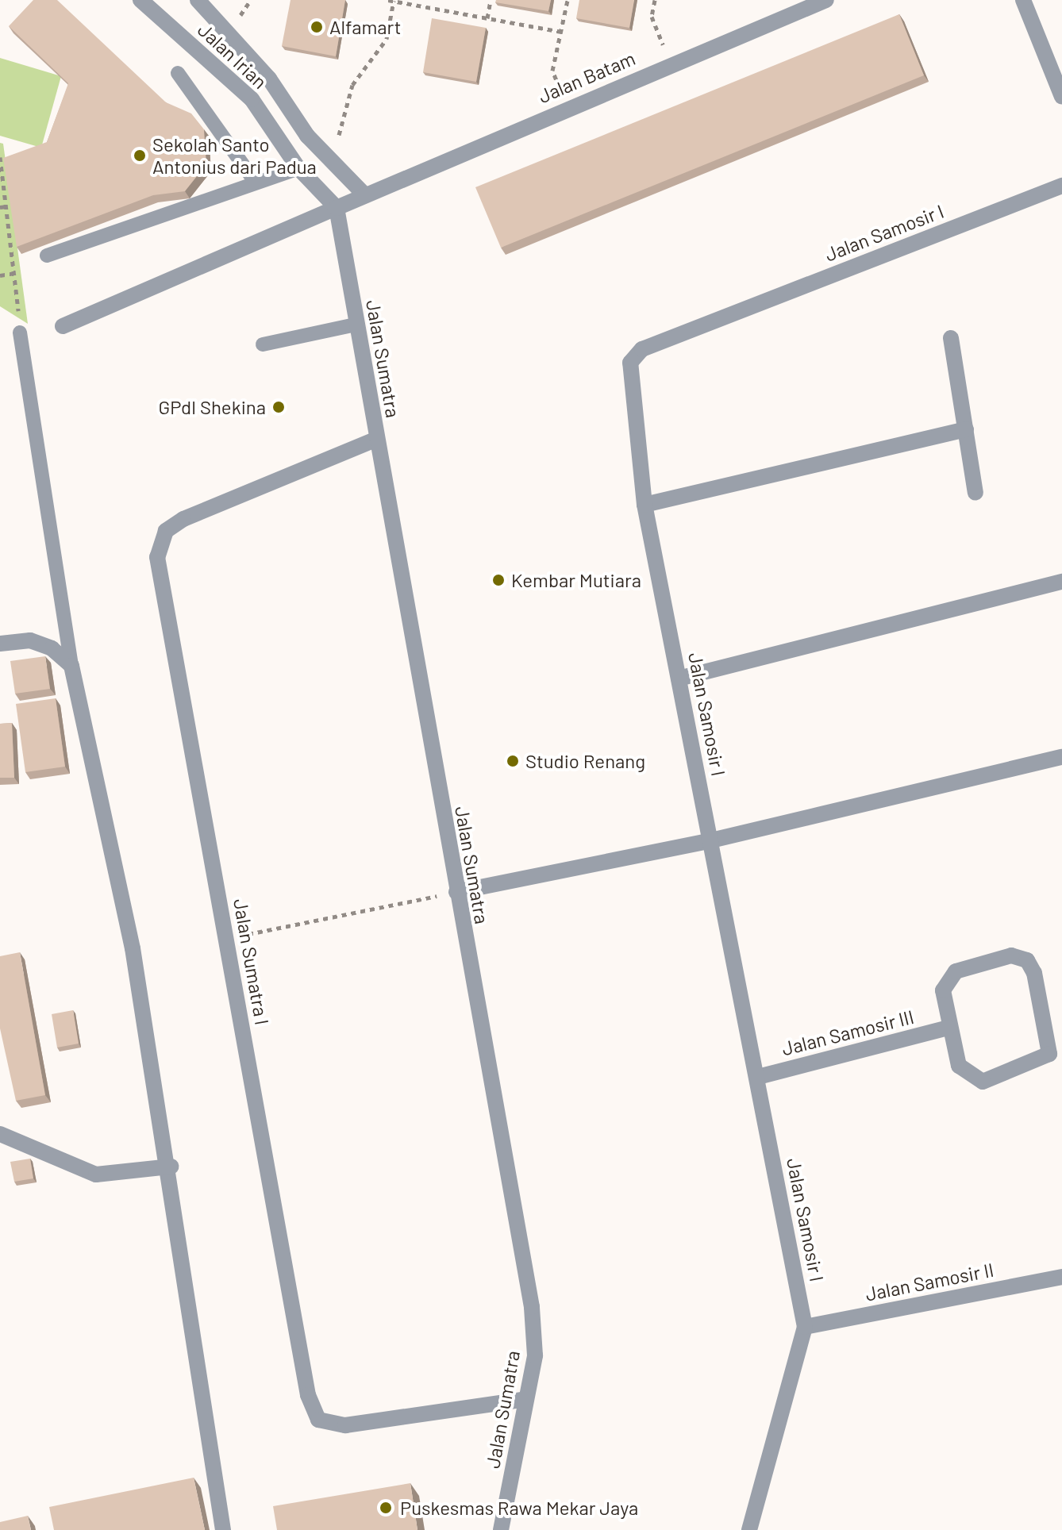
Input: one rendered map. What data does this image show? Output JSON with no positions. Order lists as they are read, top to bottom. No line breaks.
{"streets":{"street":["Jalan Irian","Jalan Batam","Jalan Samosir I","Jalan Sumatra","Jalan Sumatra I","Jalan Samosir III","Jalan Samosir II"]},"crossings":[["Jalan Irian","Jalan Batam"],["Jalan Irian","Jalan Sumatra"],["Jalan Batam","Jalan Sumatra"],["Jalan Samosir I","Jalan Samosir III"],["Jalan Samosir I","Jalan Samosir II"],["Jalan Sumatra","Jalan Sumatra I"]],"places":["Alfamart","Sekolah Santo Antonius dari Padua","GPdI Shekina","Kembar Mutiara","Studio Renang","Puskesmas Rawa Mekar Jaya"]}
